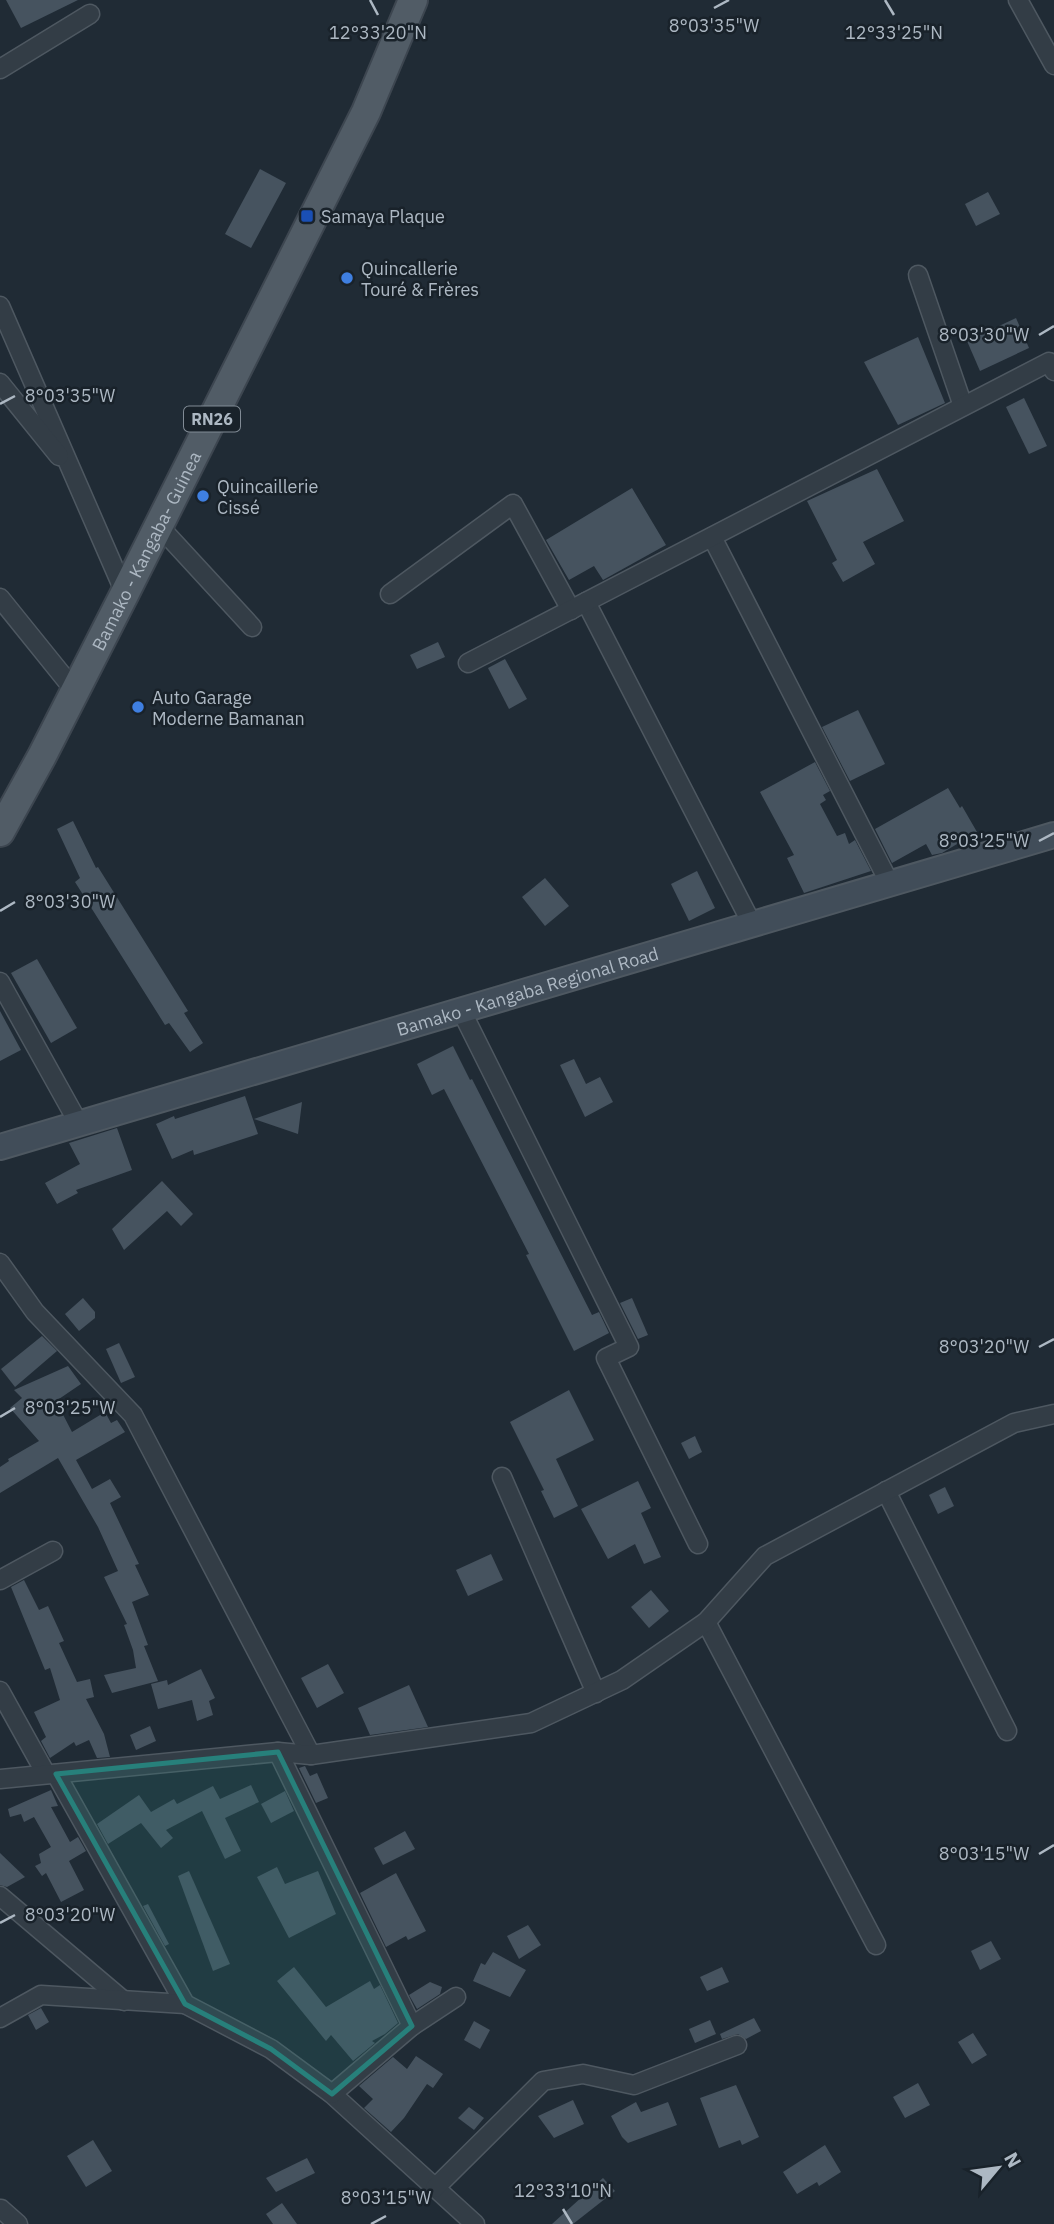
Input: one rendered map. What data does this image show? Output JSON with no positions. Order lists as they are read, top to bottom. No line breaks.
{"streets":{"main road":["RN26","Bamako - Kangaba- Guinea"],"street":["Bamako - Kangaba Regional Road"]},"places":{"transit":["Samaya Plaque"],"other":["Quincallerie Touré & Frères","Quincaillerie Cissé","Auto Garage Moderne Bamanan"]},"north":"top right","coordinates":["8°03'35\"W","12°33'20\"N","12°33'25\"N","8°03'30\"W","8°03'25\"W","8°03'20\"W","8°03'15\"W","12°33'10\"N"]}
